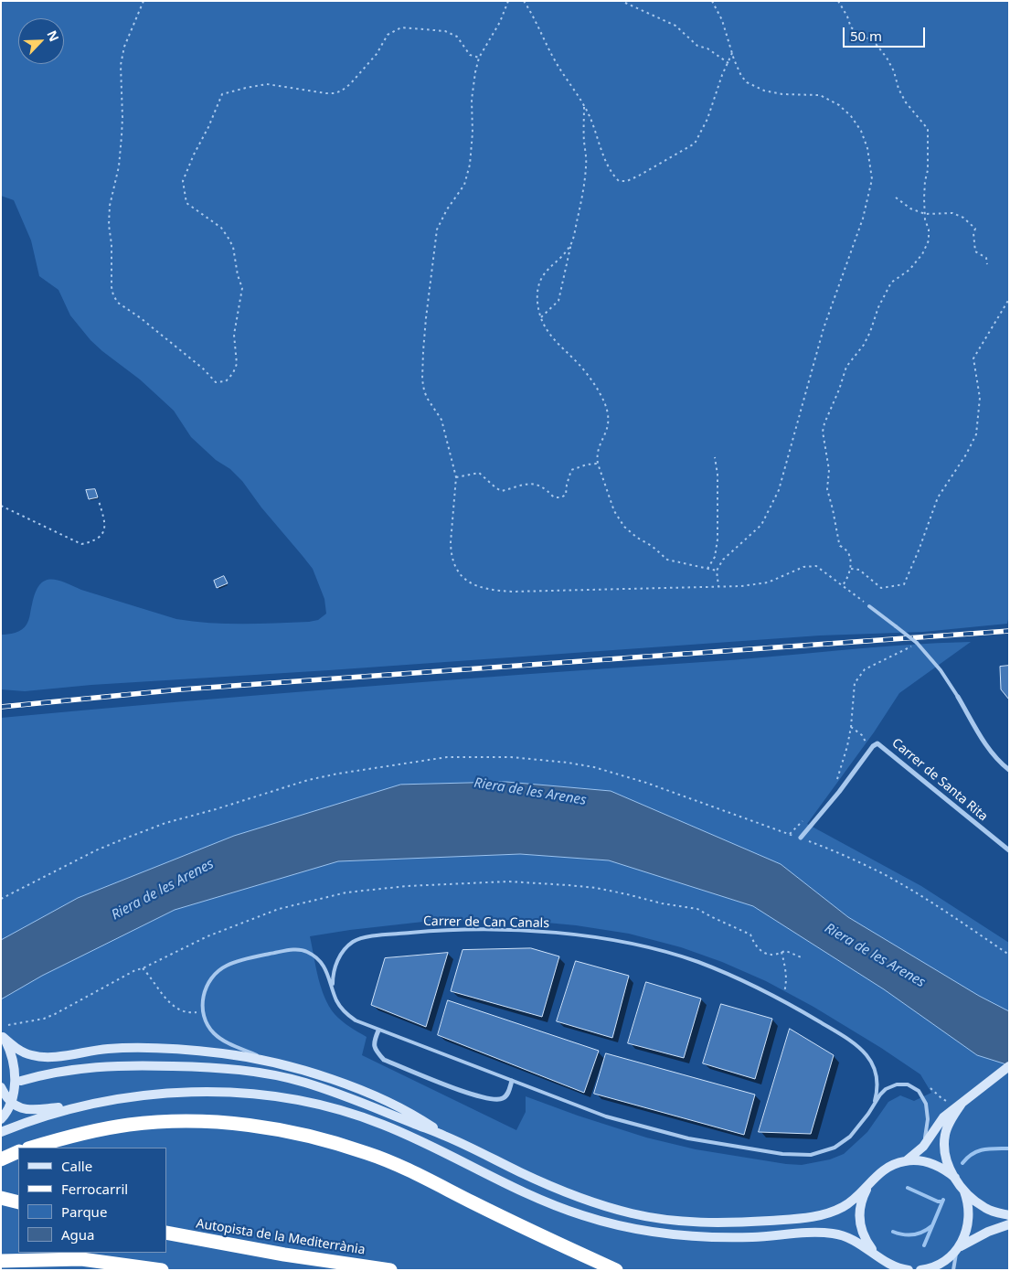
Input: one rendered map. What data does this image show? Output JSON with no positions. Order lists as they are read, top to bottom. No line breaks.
{"streets":{"highway":["Autopista de la Mediterrània"],"street":["Carrer de Santa Rita"],"lane":["Carrer de Can Canals"]},"water":["Riera de les Arenes"],"legend":["Calle","Ferrocarril","Parque","Agua"],"scale_bar":"50 m","north":"top right"}
